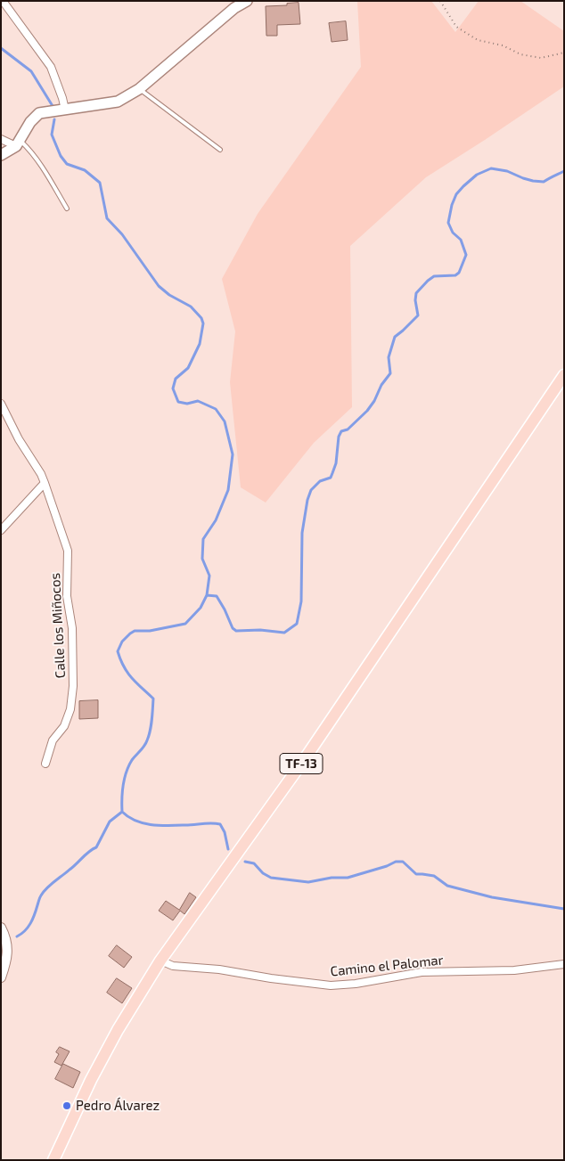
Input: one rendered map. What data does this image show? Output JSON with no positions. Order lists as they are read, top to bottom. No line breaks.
{"streets":{"main road":["TF-13"],"street":["Calle los Miñocos","Camino el Palomar"]},"crossings":[["TF-13","Camino el Palomar"]],"places":["Pedro Álvarez"]}
